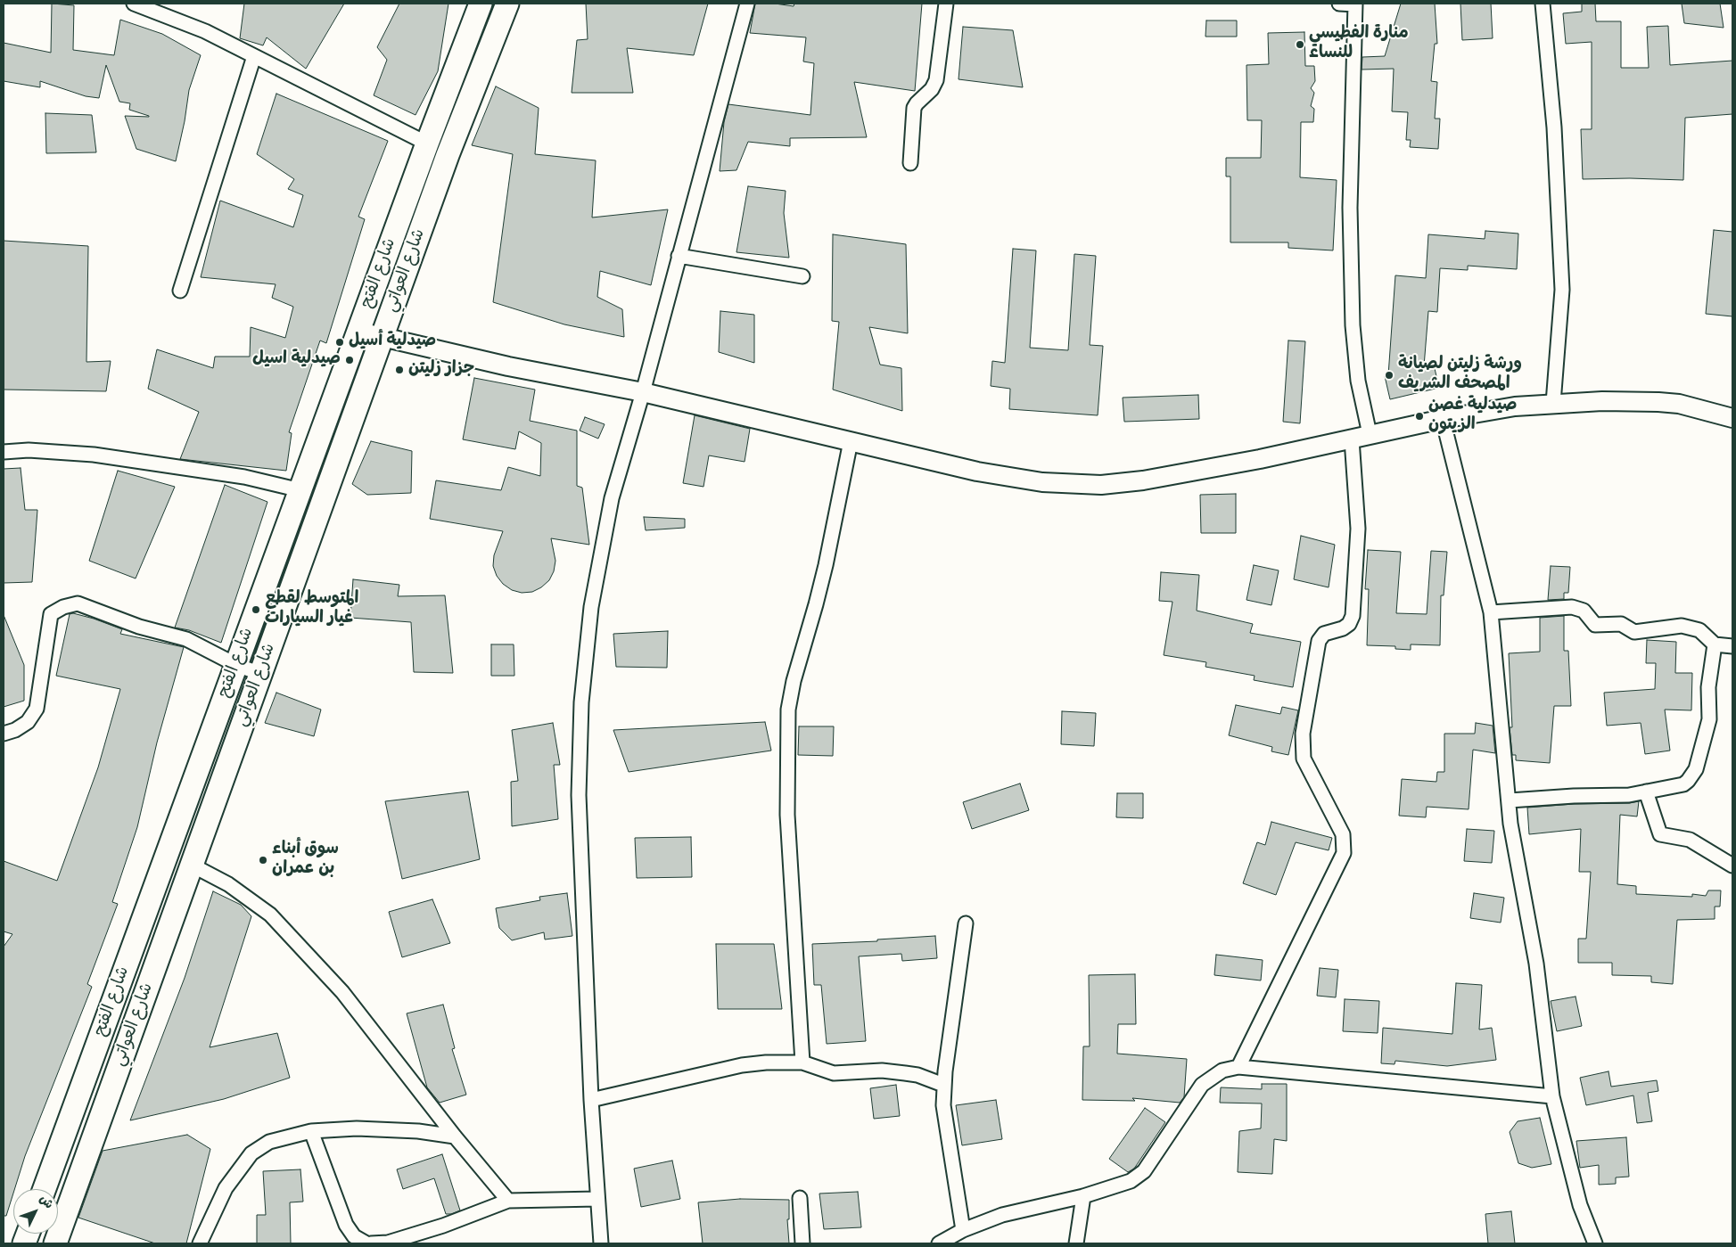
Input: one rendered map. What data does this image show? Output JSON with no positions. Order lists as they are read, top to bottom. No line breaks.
{"streets":{"main road":["شارع العواتي","شارع الفتح"]},"places":["منارة الفطيسي للنساء","صيدلية أسيل","صيدلية اسيل","جزار زليتن","ورشة زليتن لصيانة المصحف الشريف","صيدلية غصن الزيتون","المتوسط لقطع غيار السيارات","سوق أبناء بن عمران"],"north":"top right"}
